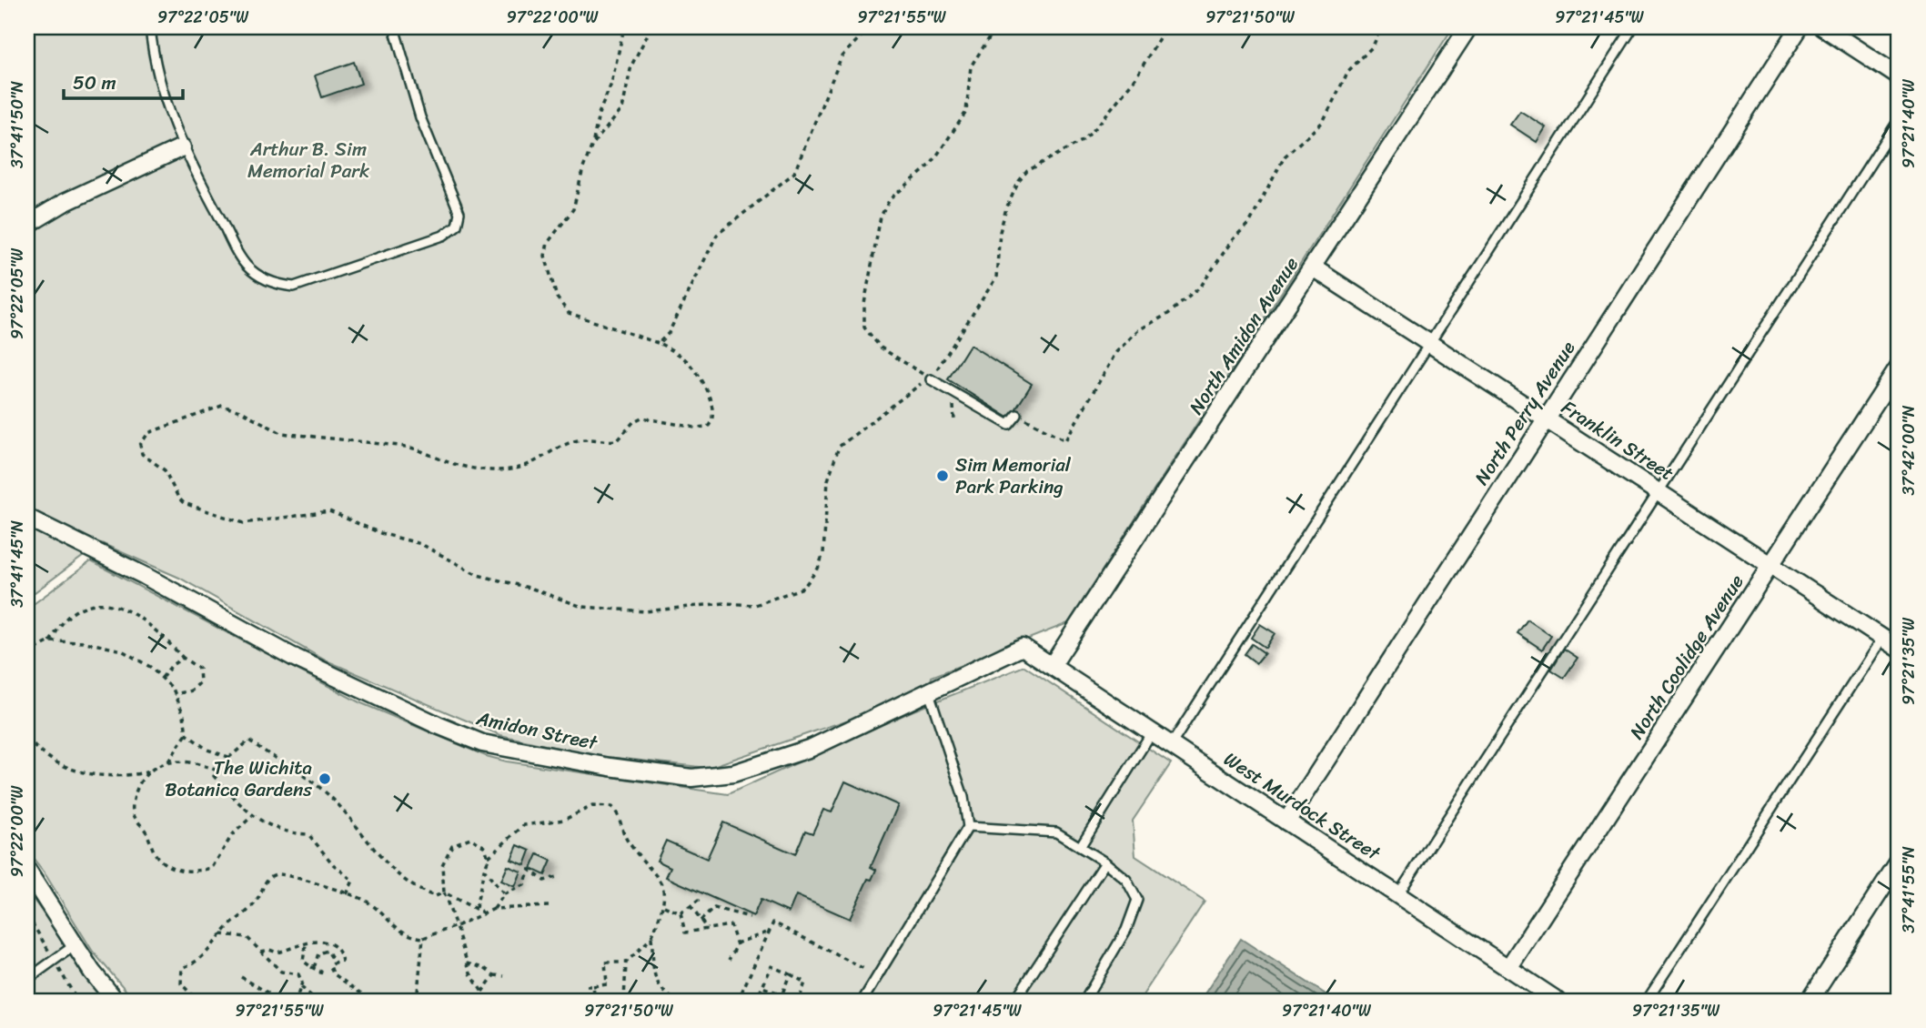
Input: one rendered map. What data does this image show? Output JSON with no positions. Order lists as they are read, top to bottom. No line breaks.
{"streets":{"street":["North Amidon Avenue","North Perry Avenue","Franklin Street","North Coolidge Avenue","Amidon Street","West Murdock Street"]},"crossings":[["North Amidon Avenue","Franklin Street"],["North Amidon Avenue","West Murdock Street"],["North Perry Avenue","Franklin Street"],["North Perry Avenue","West Murdock Street"],["Franklin Street","North Coolidge Avenue"],["North Coolidge Avenue","West Murdock Street"],["Amidon Street","West Murdock Street"]],"parks":["Arthur B. Sim Memorial Park"],"places":["Sim Memorial Park Parking","The Wichita Botanica Gardens"],"scale_bar":"50 m","coordinates":["97°22'05\"W","97°22'00\"W","97°21'55\"W","97°21'50\"W","97°21'45\"W","97°21'40\"W","37°41'50\"N","37°42'00\"N","37°41'45\"N","97°21'35\"W","37°41'55\"N"]}
